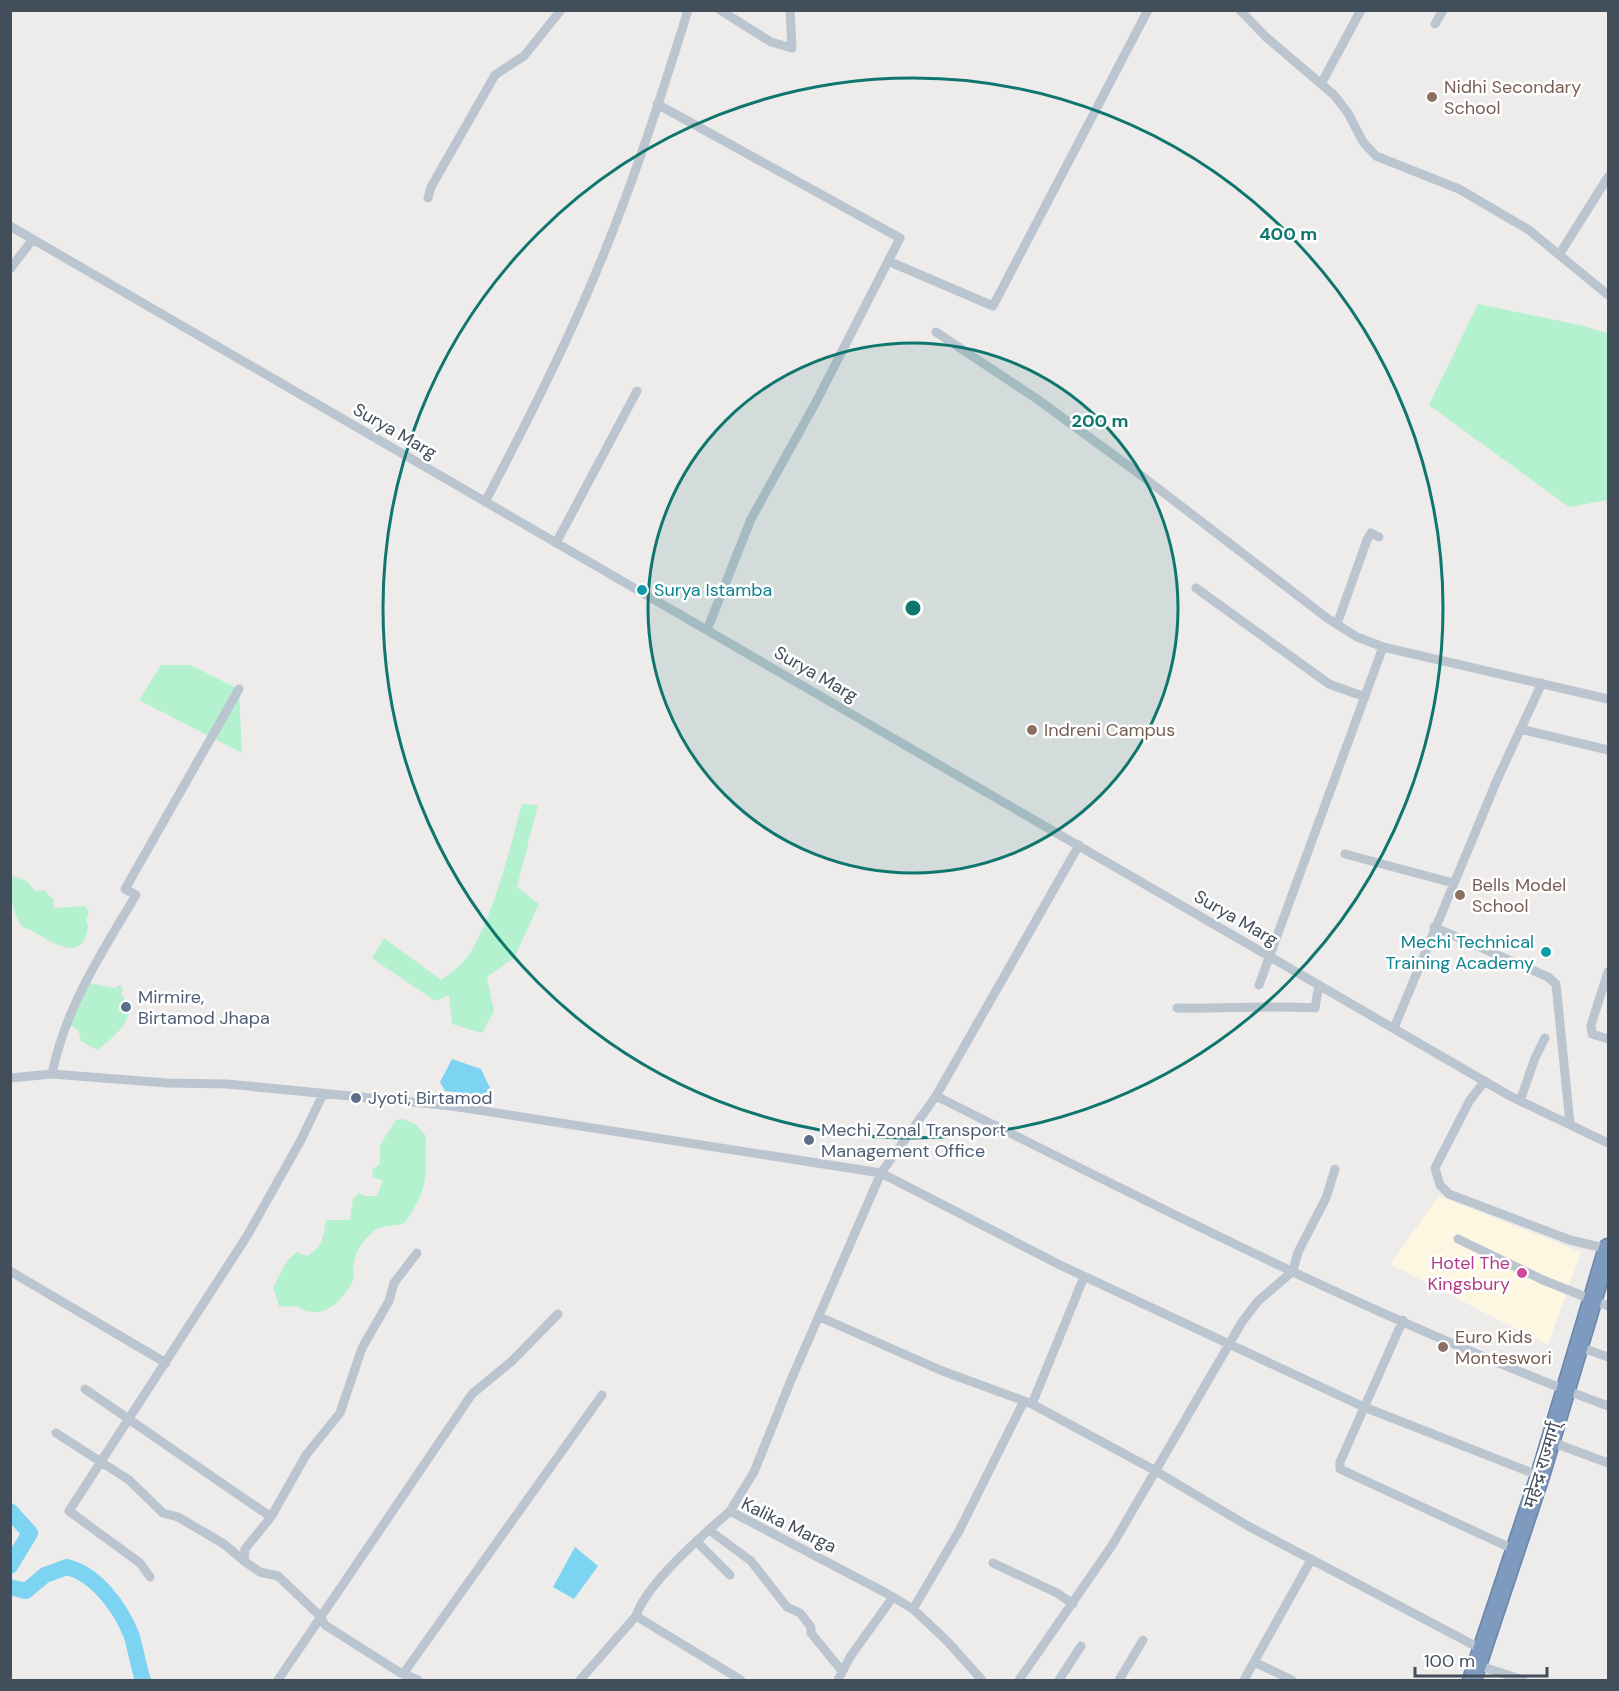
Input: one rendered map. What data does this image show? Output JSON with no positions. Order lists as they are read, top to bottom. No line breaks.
{"streets":{"highway":["महेन्द्र राज्मार्ग्"],"street":["Surya Marg","Kalika Marga"]},"places":["Nidhi Secondary School","Surya Istamba","Indreni Campus","Bells Model School","Mechi Technical Training Academy","Mirmire, Birtamod Jhapa","Jyoti, Birtamod","Mechi Zonal Transport Management Office","Hotel The Kingsbury","Euro Kids Monteswori"],"scale_bar":"100 m","rings":["400 m","200 m"]}
